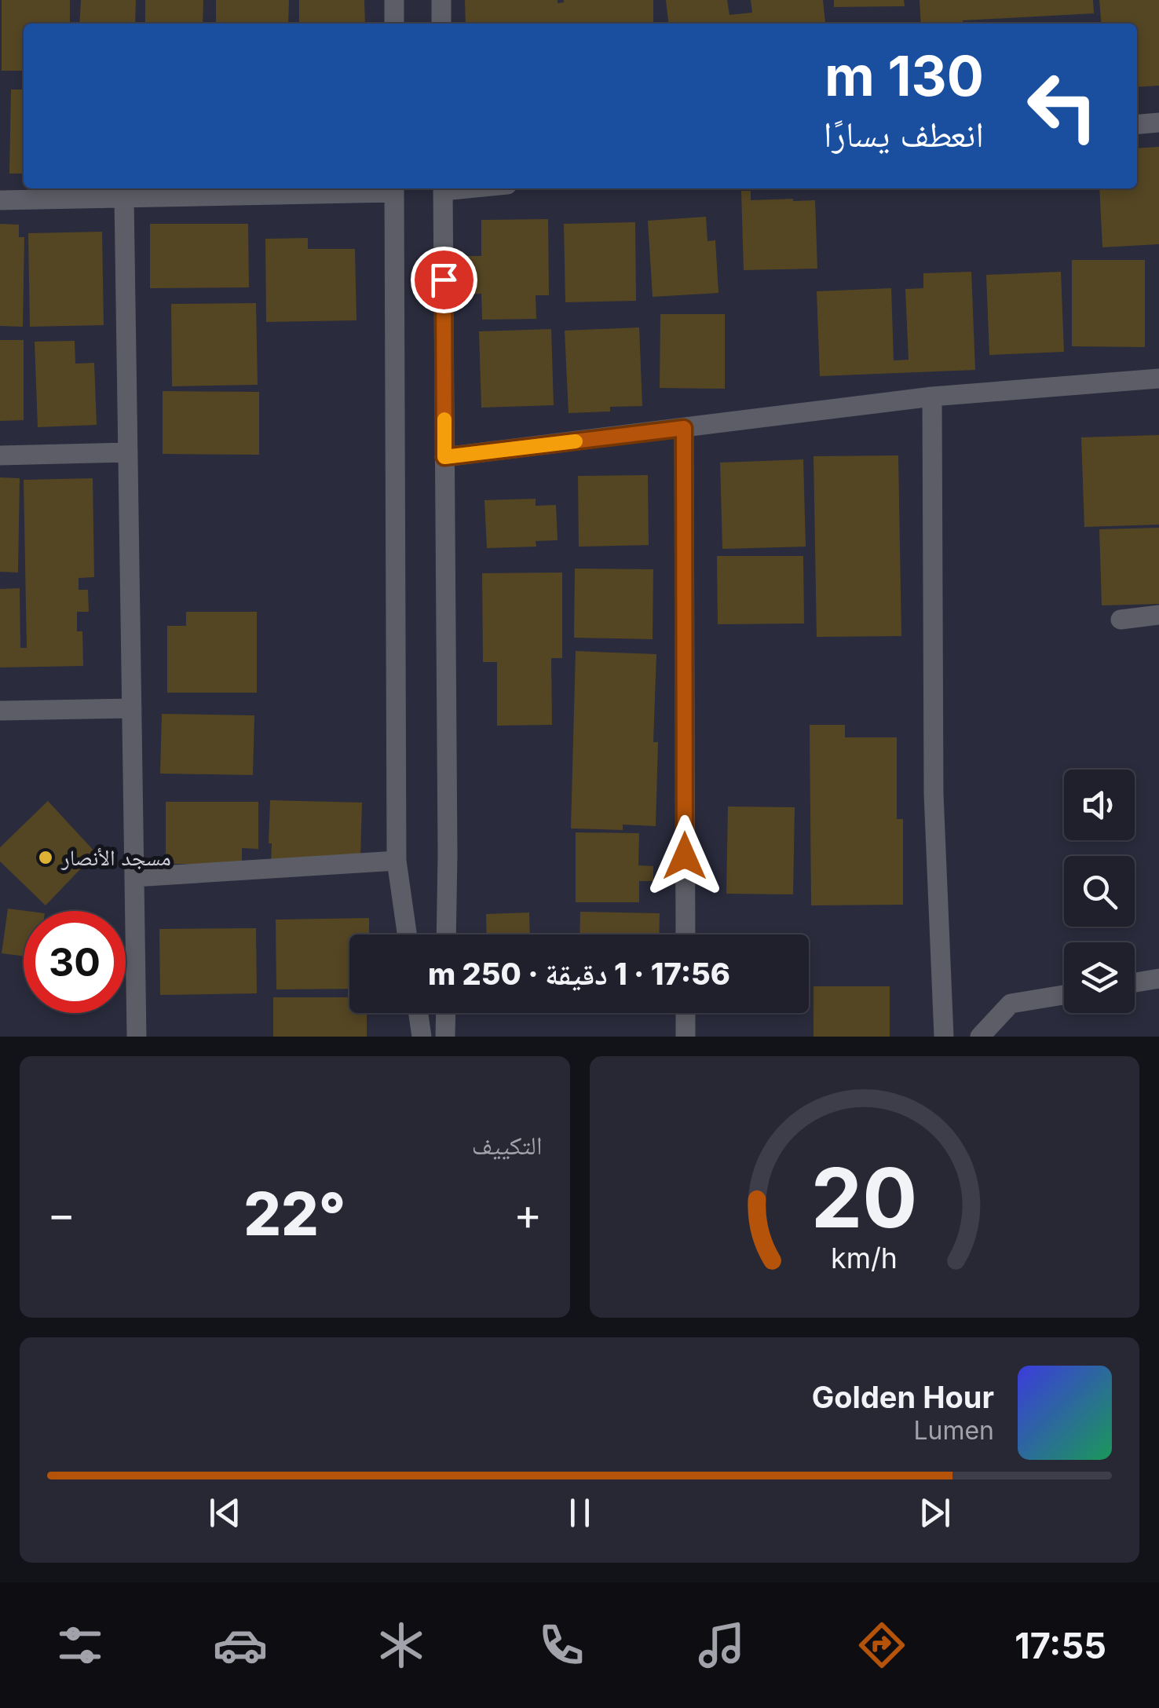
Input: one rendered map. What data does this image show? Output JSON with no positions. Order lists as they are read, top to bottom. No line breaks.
{"places":["مسجد الأنصار"],"page":{"turn":["130 m","انعطف يسارًا"],"limit":"30","trip":"17:56 · 1 دقيقة · 250 m","tile":"التكييف","heat":["−","22°","+"],"song":["Golden Hour","Lumen"],"tabs":"17:55","gauge":["20","km/h"]}}
